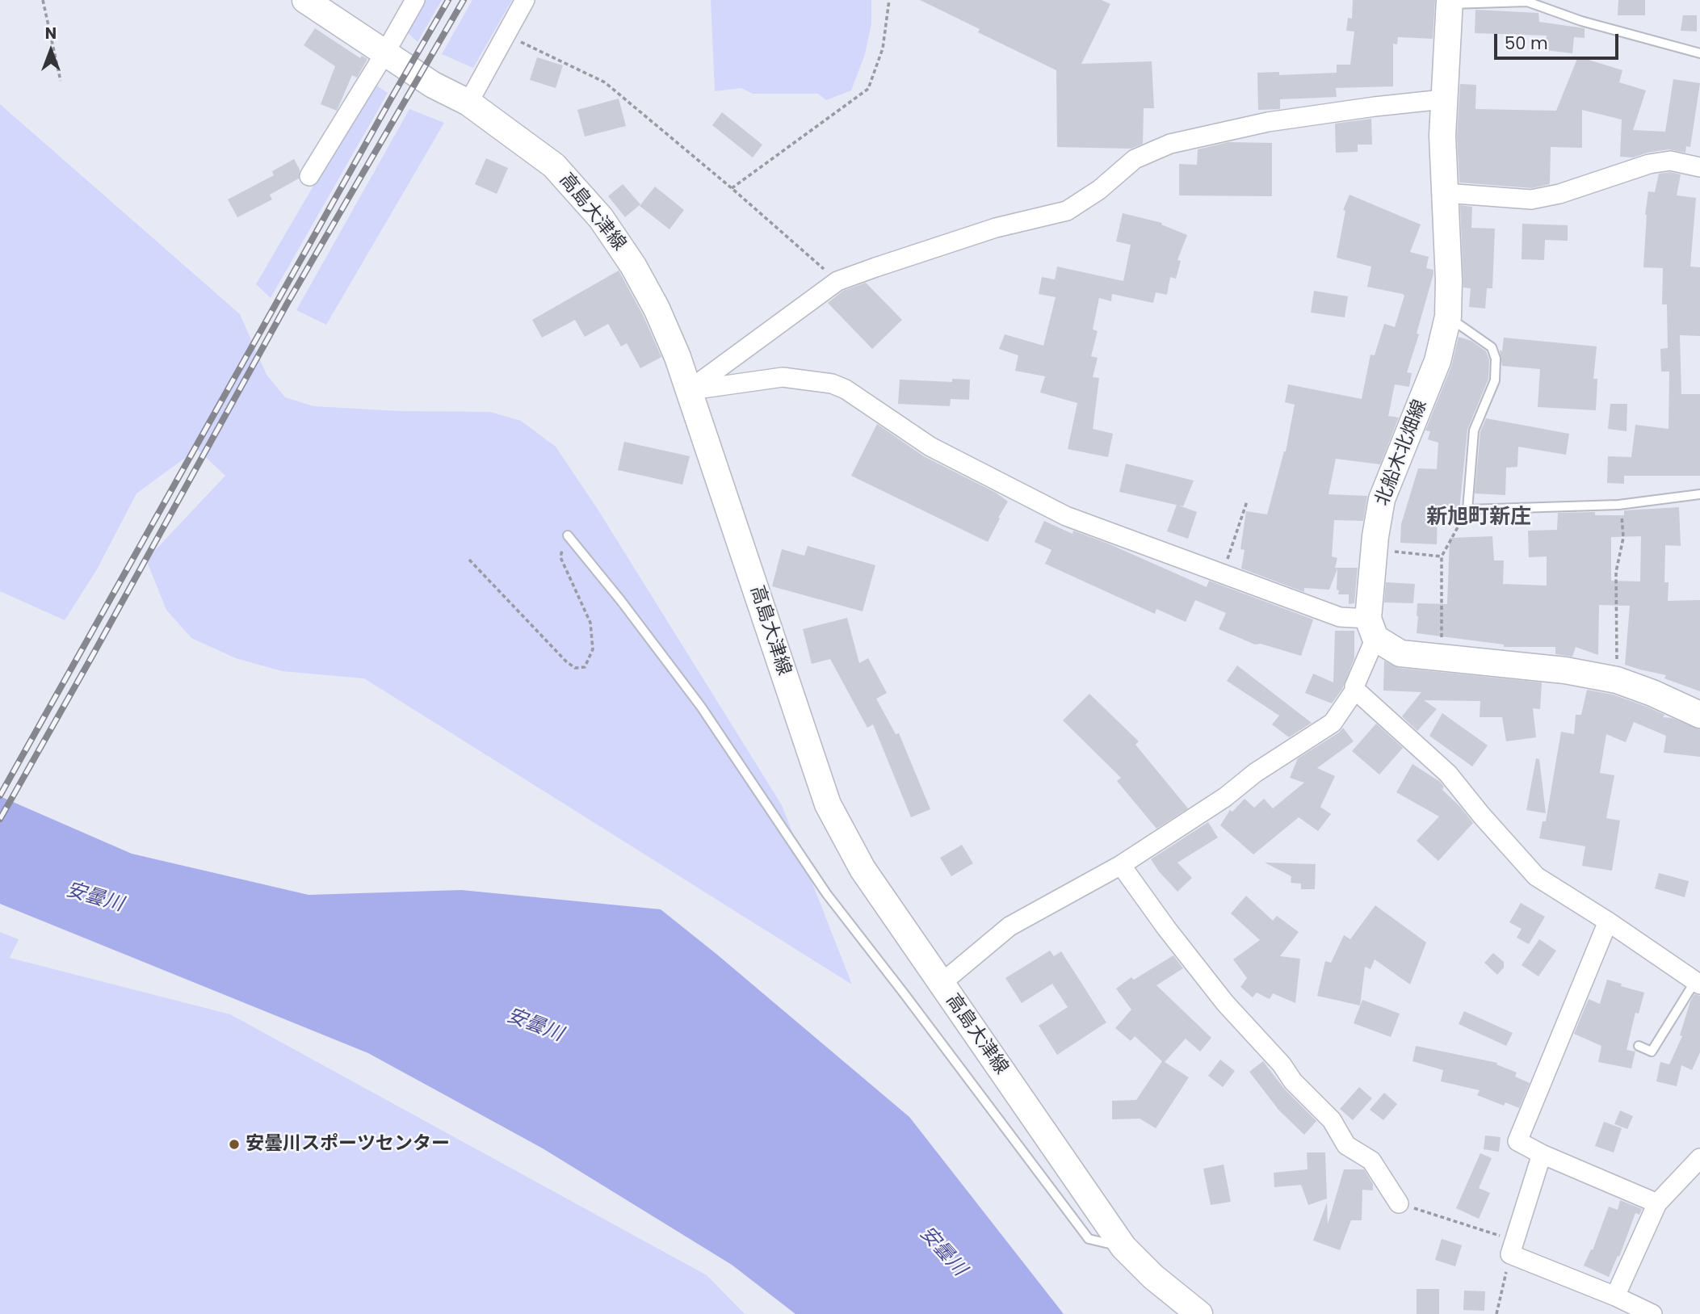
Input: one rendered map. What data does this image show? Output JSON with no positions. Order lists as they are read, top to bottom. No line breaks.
{"streets":{"main road":["高島大津線","北船木北畑線"]},"districts":["新旭町新庄"],"water":["安曇川"],"places":["安曇川スポーツセンター"],"scale_bar":"50 m","north":"top"}
